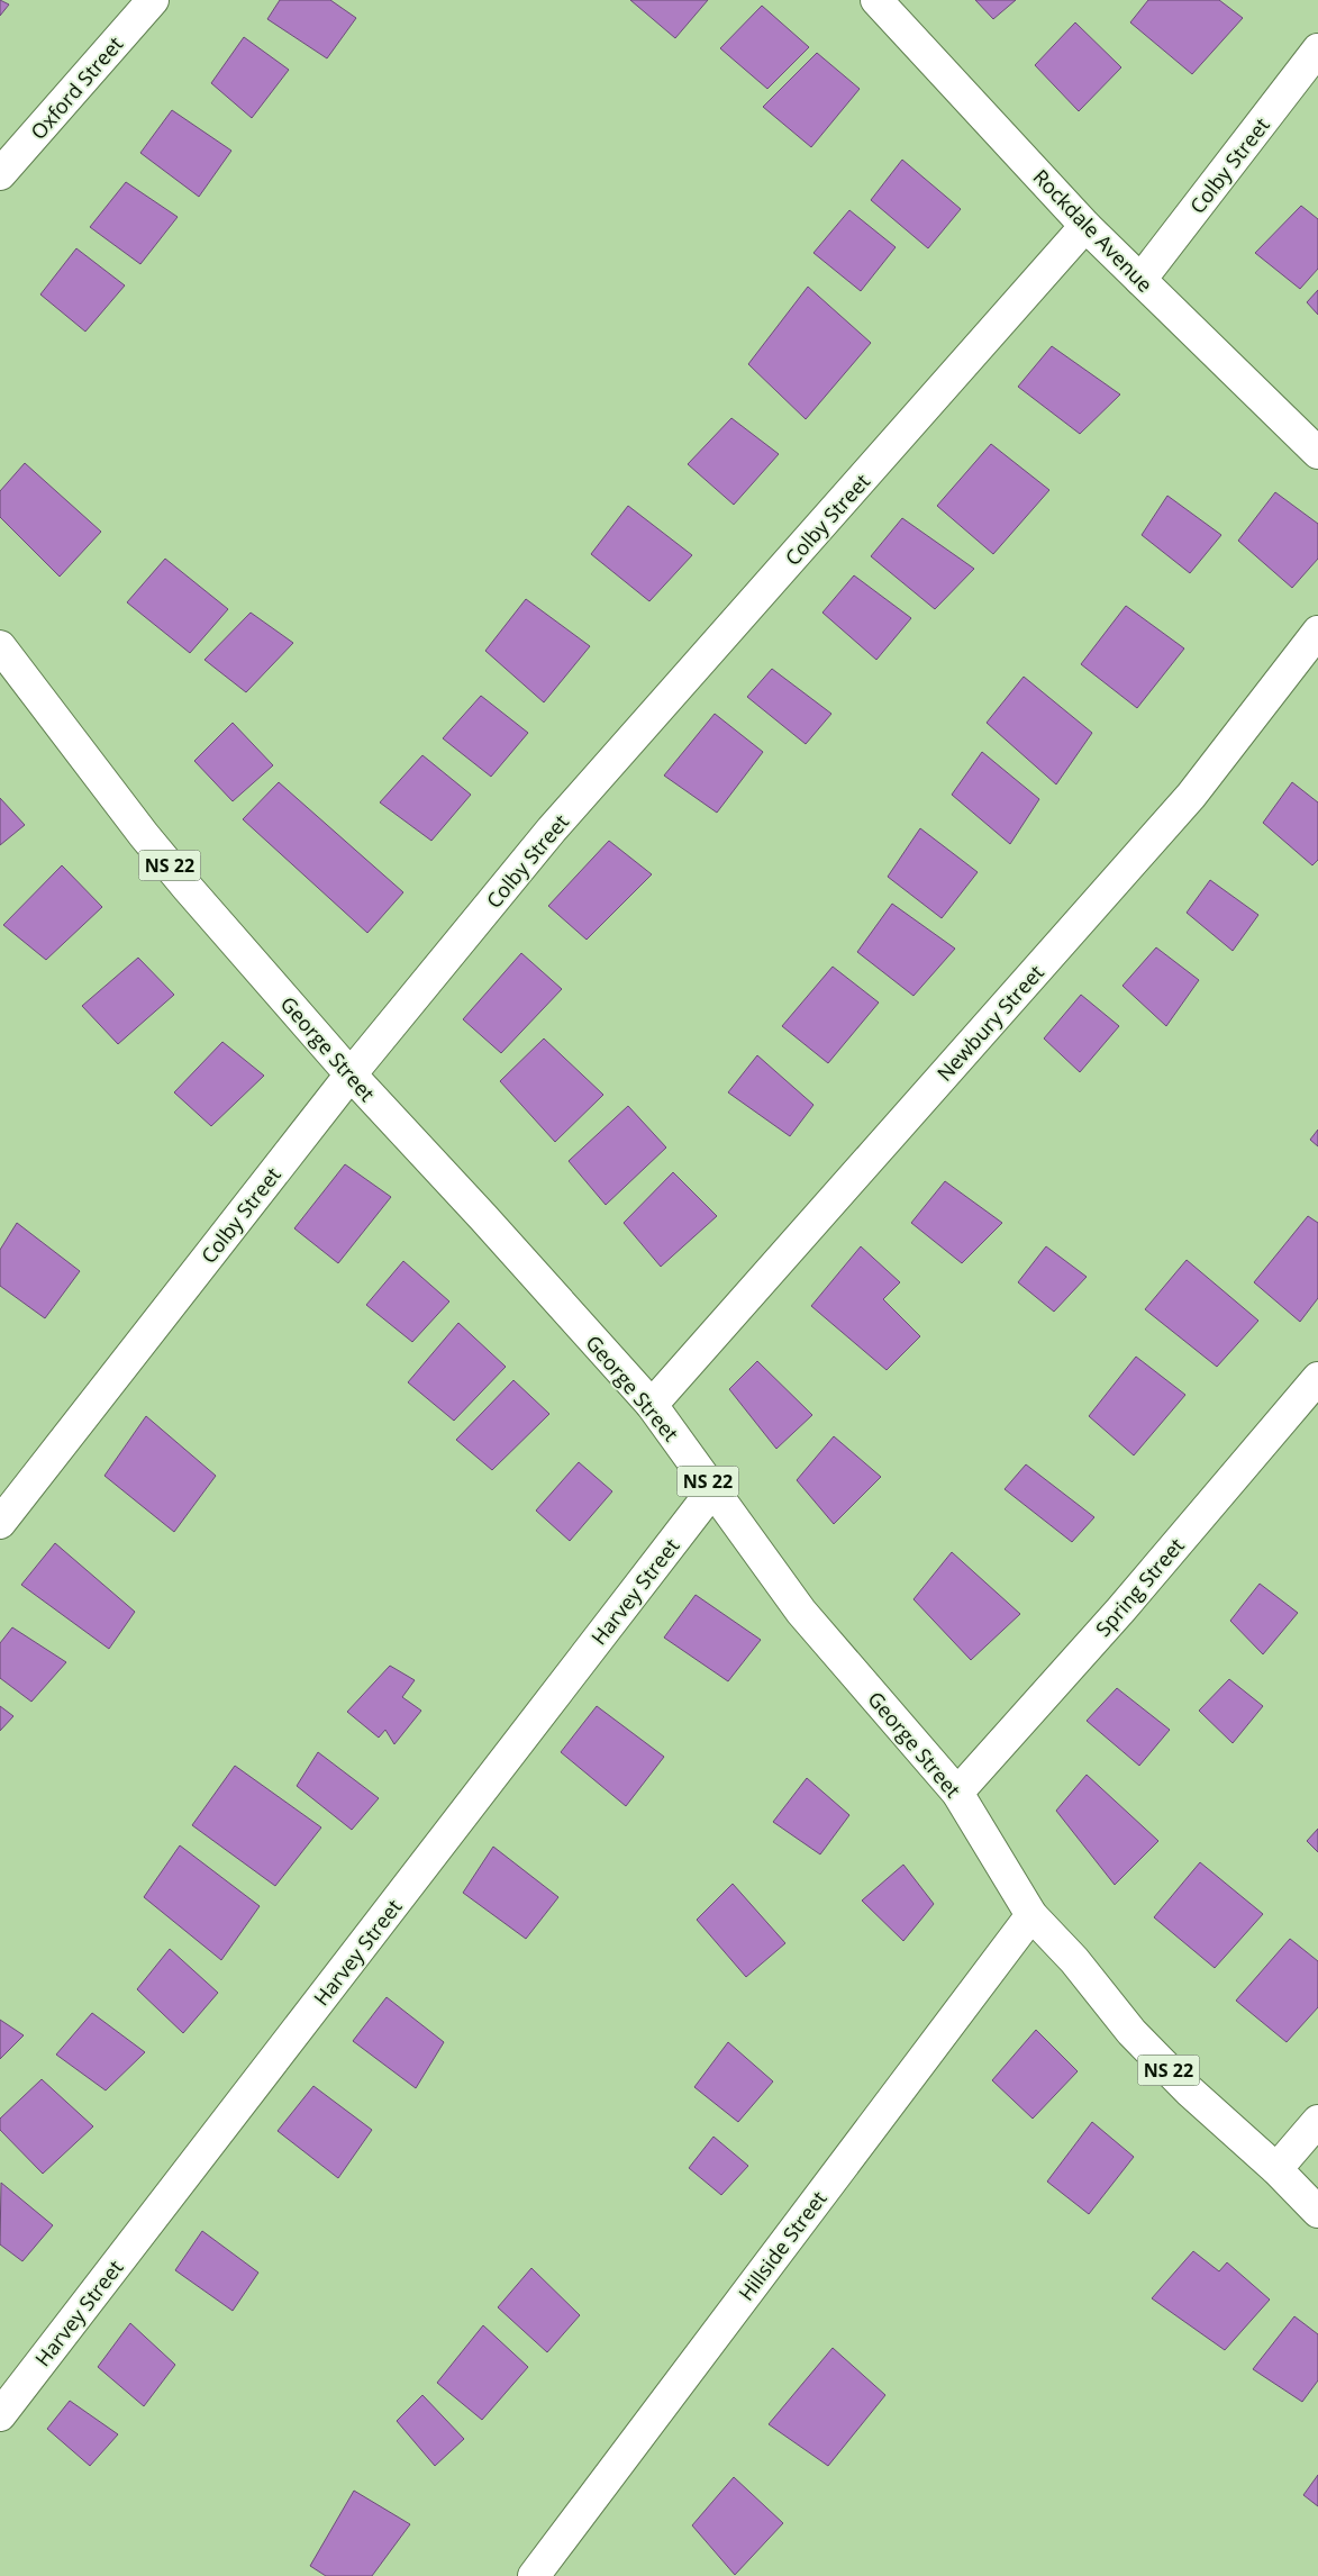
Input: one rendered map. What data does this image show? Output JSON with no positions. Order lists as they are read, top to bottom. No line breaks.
{"streets":{"street":["Oxford Street","Colby Street","Rockdale Avenue","NS 22","Newbury Street","George Street","Spring Street","Harvey Street","Hillside Street"]},"crossings":[["Colby Street","Rockdale Avenue"],["Colby Street","George Street"],["Newbury Street","George Street"],["George Street","Spring Street"],["George Street","Harvey Street"],["George Street","Hillside Street"]]}
